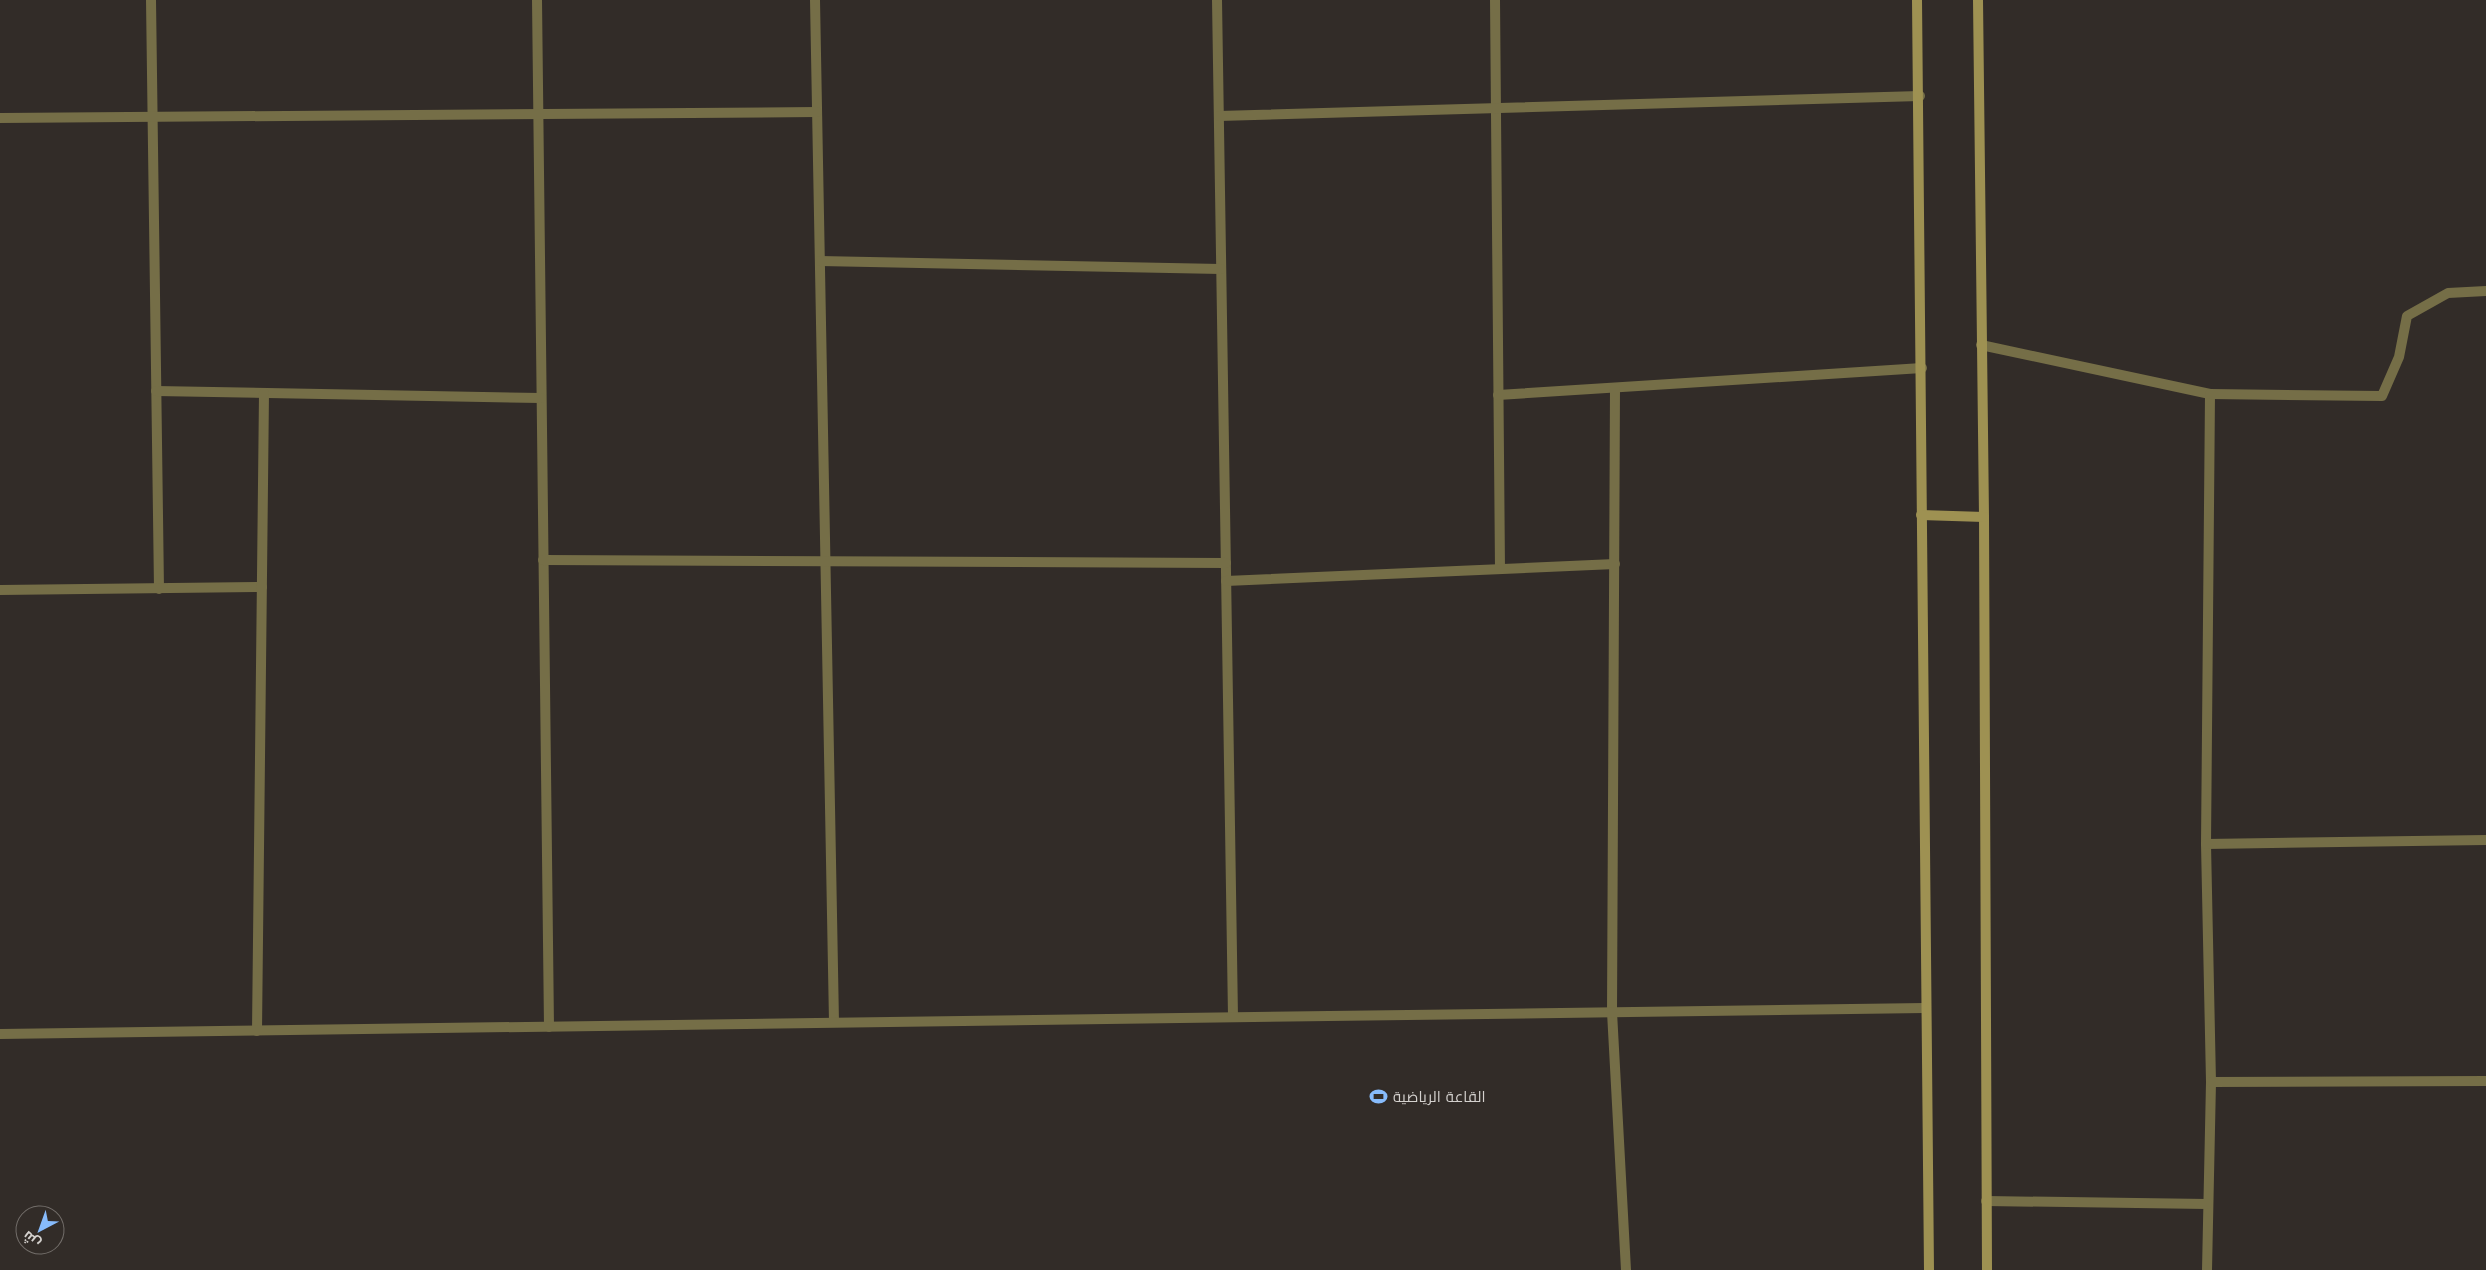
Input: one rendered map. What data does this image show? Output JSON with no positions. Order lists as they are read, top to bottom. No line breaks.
{"places":{"sports":["القاعة الرياضية"]},"north":"bottom left"}
